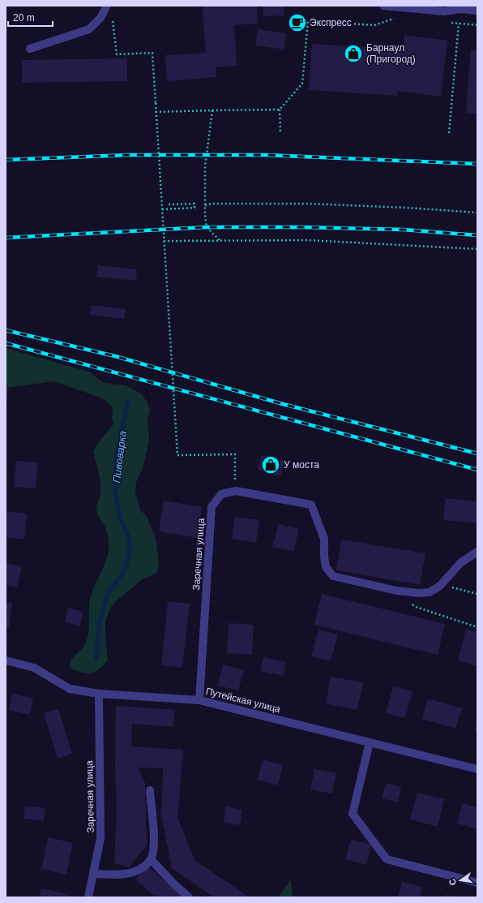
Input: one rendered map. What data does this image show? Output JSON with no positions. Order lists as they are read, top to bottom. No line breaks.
{"streets":{"street":["Заречная улица","Путейская улица"]},"crossings":[["Заречная улица","Путейская улица"]],"water":["Пивоварка"],"places":{"cafe":["Экспресс"],"shop":["Барнаул (Пригород)","У моста"]},"scale_bar":"20 m","north":"left"}
